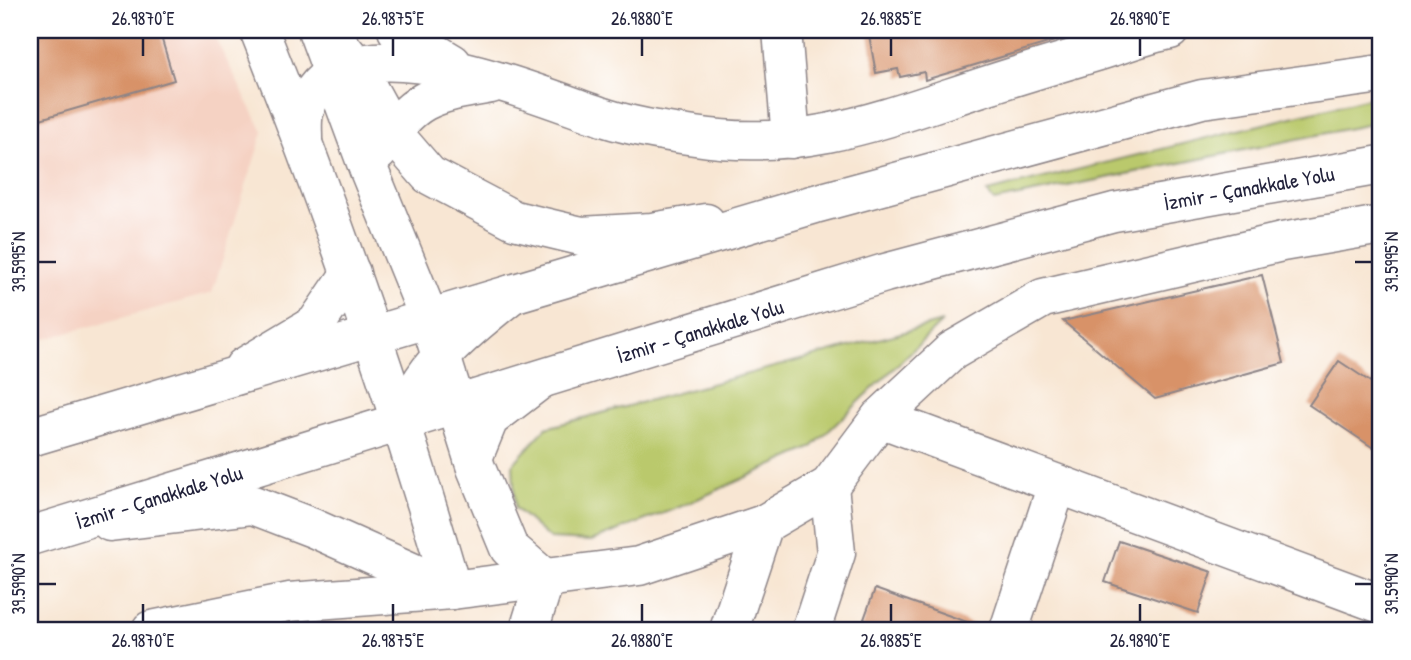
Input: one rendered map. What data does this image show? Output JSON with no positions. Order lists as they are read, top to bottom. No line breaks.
{"streets":{"main road":["İzmir - Çanakkale Yolu"]},"coordinates":["26.9870°E","26.9875°E","26.9880°E","26.9885°E","26.9890°E","39.5995°N","39.5990°N"]}
